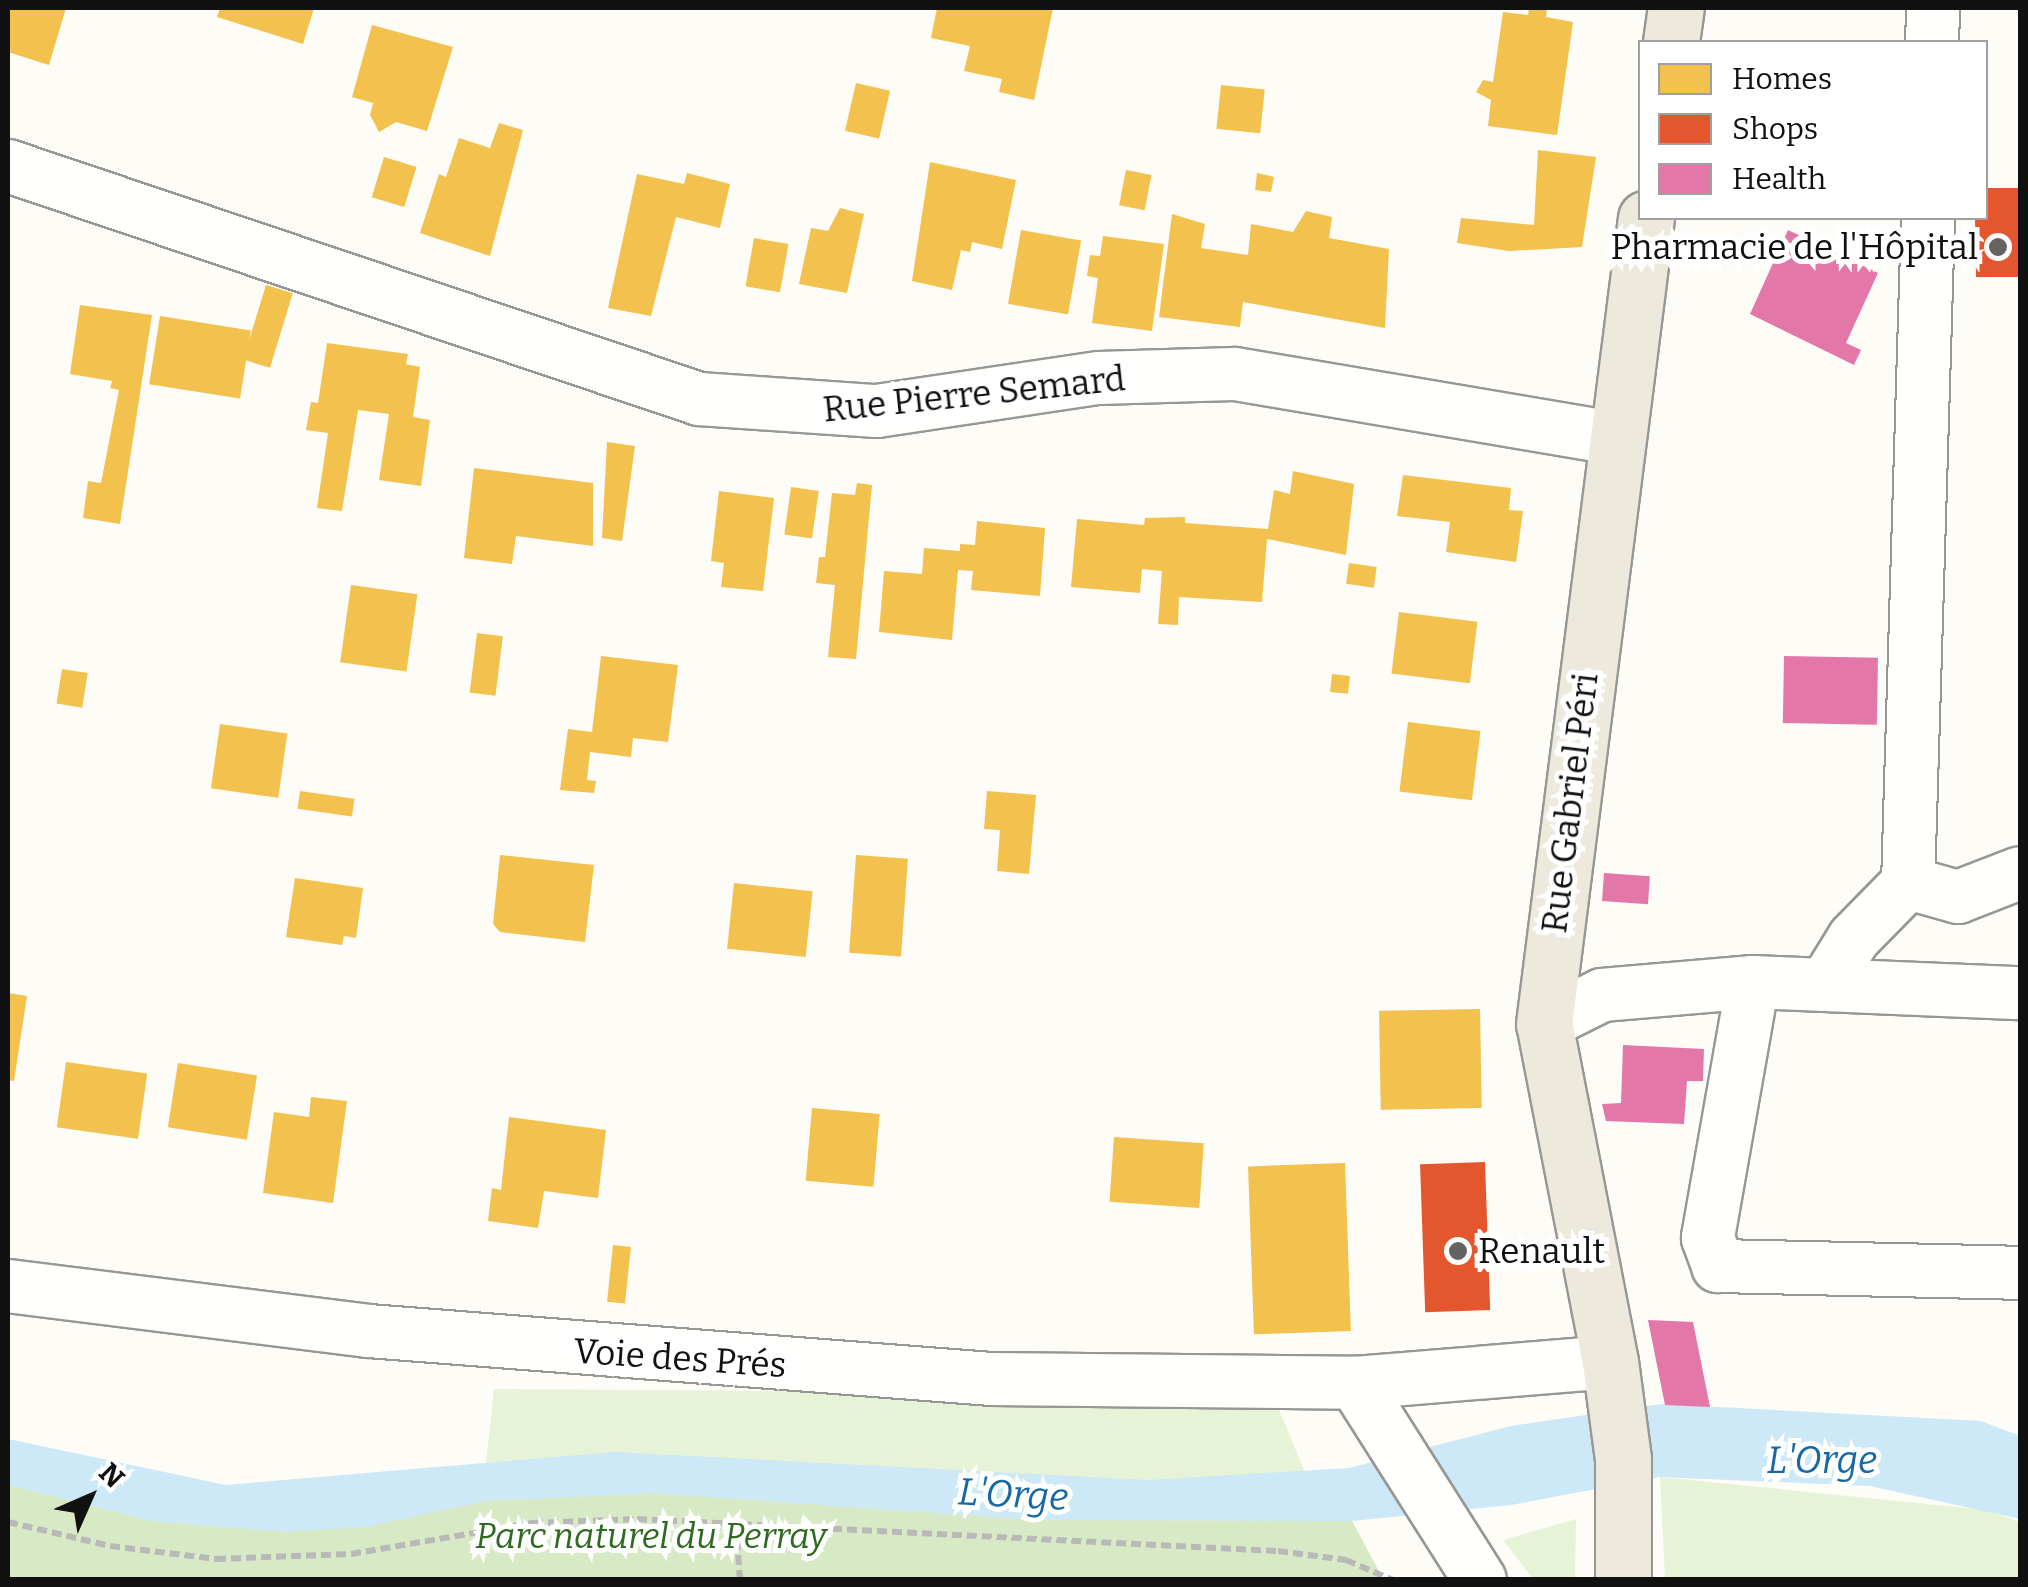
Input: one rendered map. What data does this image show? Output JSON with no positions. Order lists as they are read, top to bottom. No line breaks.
{"streets":{"main road":["Rue Gabriel Péri"],"street":["Rue Pierre Semard","Voie des Prés"]},"crossings":[["Rue Pierre Semard","Rue Gabriel Péri"],["Rue Gabriel Péri","Voie des Prés"]],"water":["L'Orge"],"parks":["Parc naturel du Perray"],"places":["Pharmacie de l'Hôpital","Renault"],"legend":["Homes","Shops","Health"],"north":"top right"}
